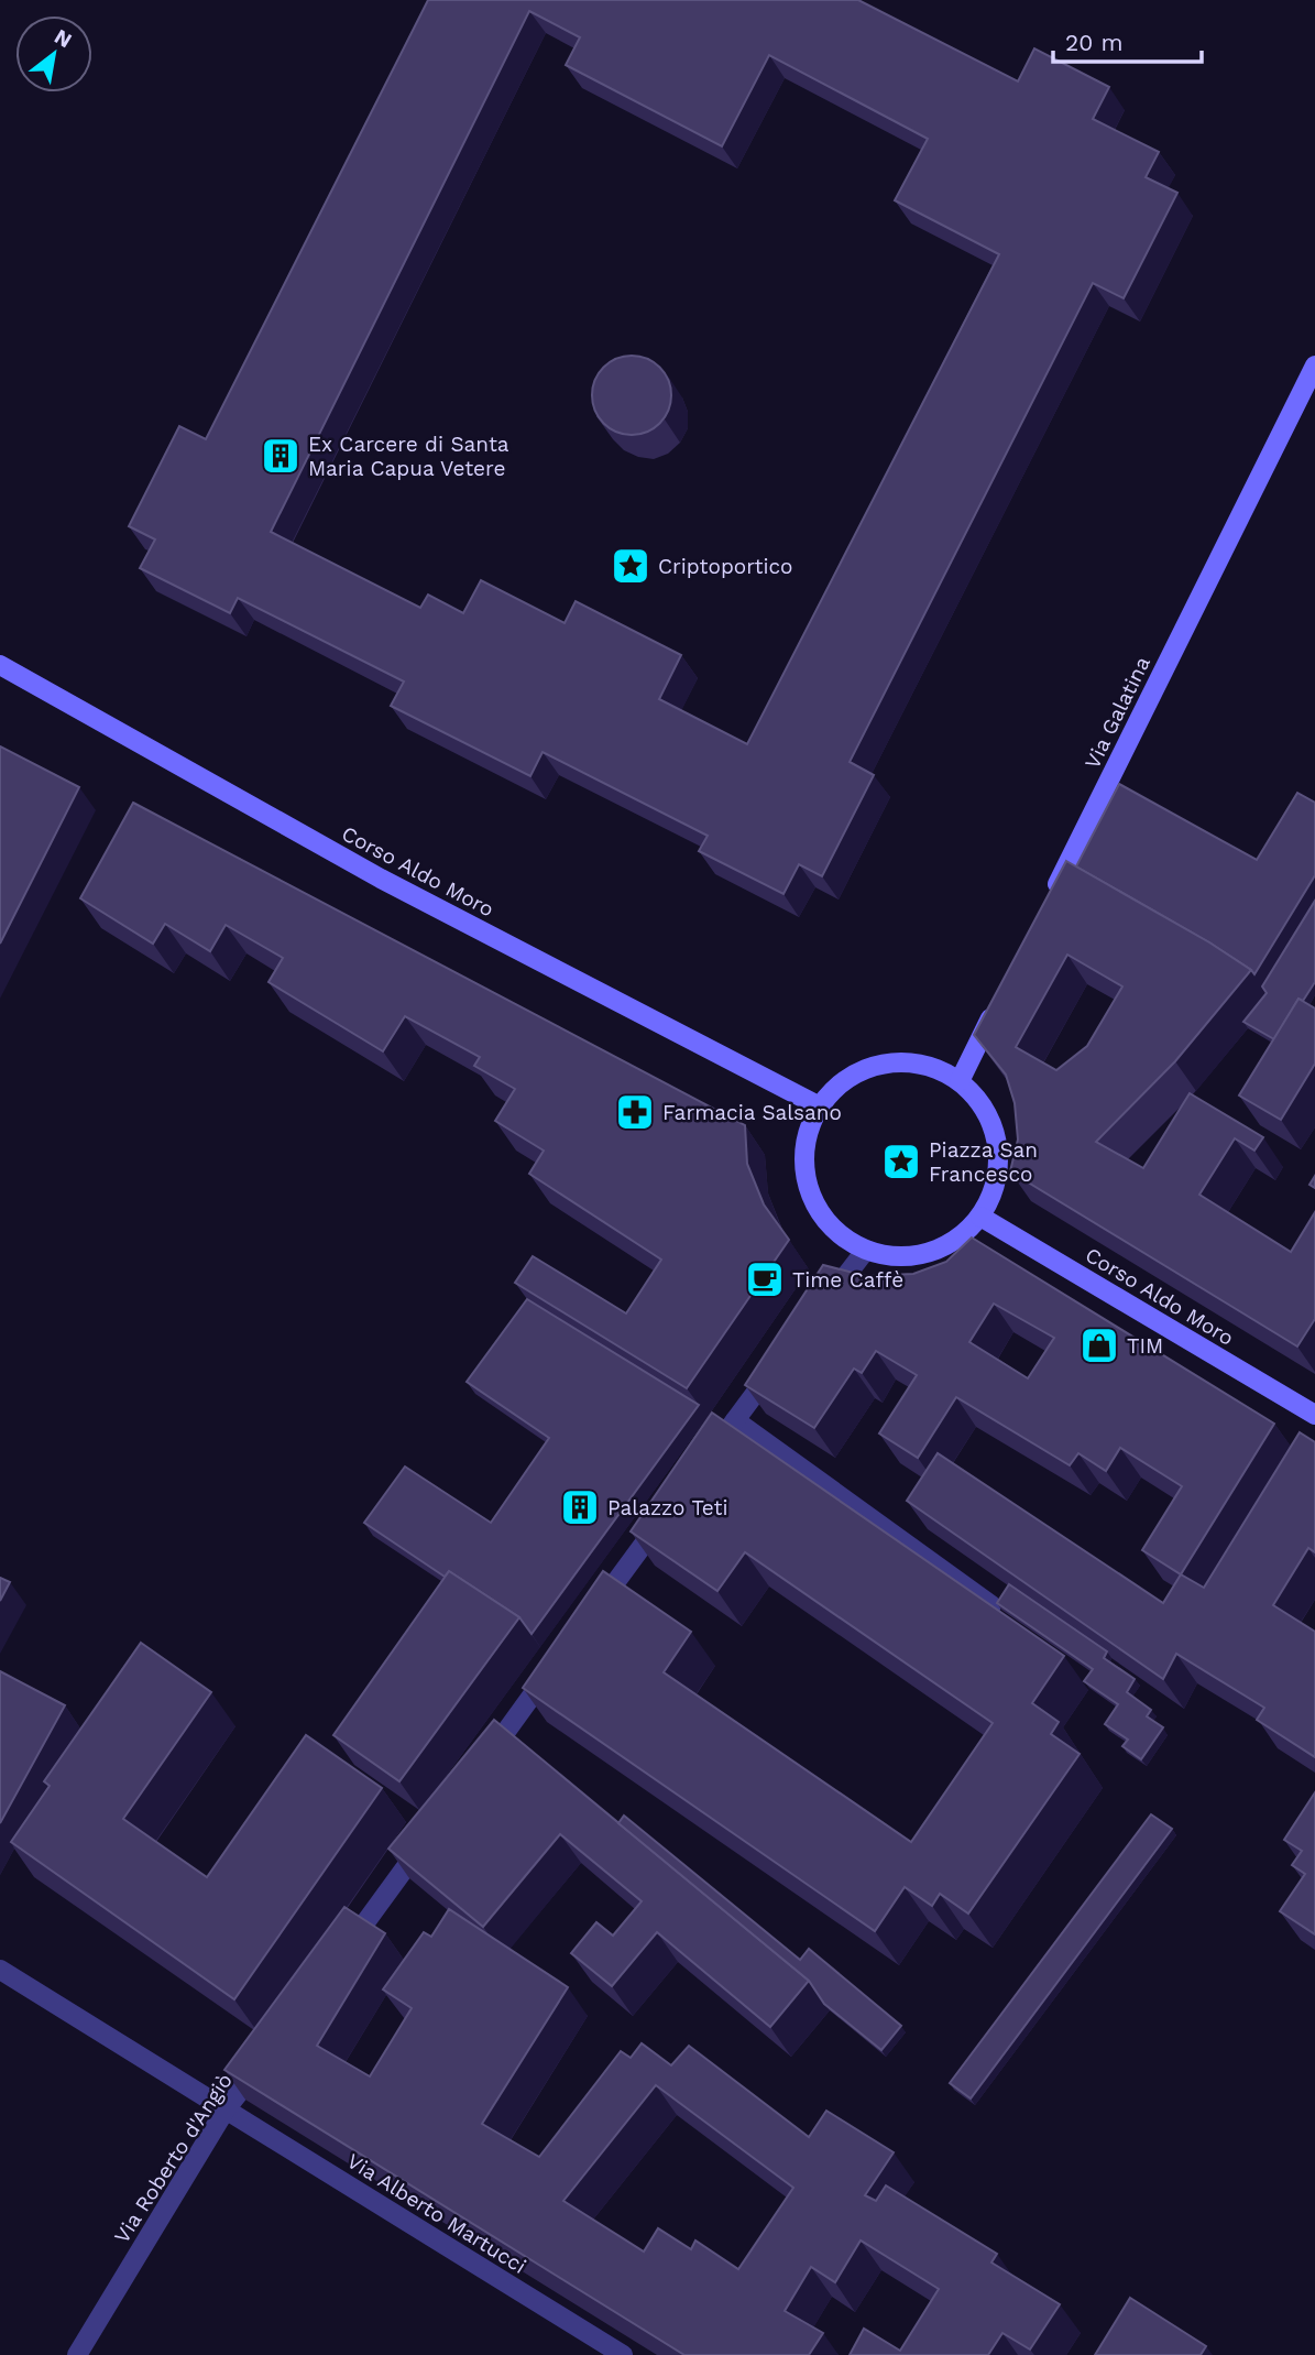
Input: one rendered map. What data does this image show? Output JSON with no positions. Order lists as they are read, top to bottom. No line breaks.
{"streets":{"main road":["Via Galatina","Corso Aldo Moro"],"street":["Via Roberto d'Angiò","Via Alberto Martucci"]},"crossings":[["Via Roberto d'Angiò","Via Alberto Martucci"]],"places":{"building":["Ex Carcere di Santa Maria Capua Vetere","Palazzo Teti"],"place":["Criptoportico","Piazza San Francesco"],"pharmacy":["Farmacia Salsano"],"cafe":["Time Caffè"],"shop":["TIM"]},"scale_bar":"20 m","north":"top right"}
